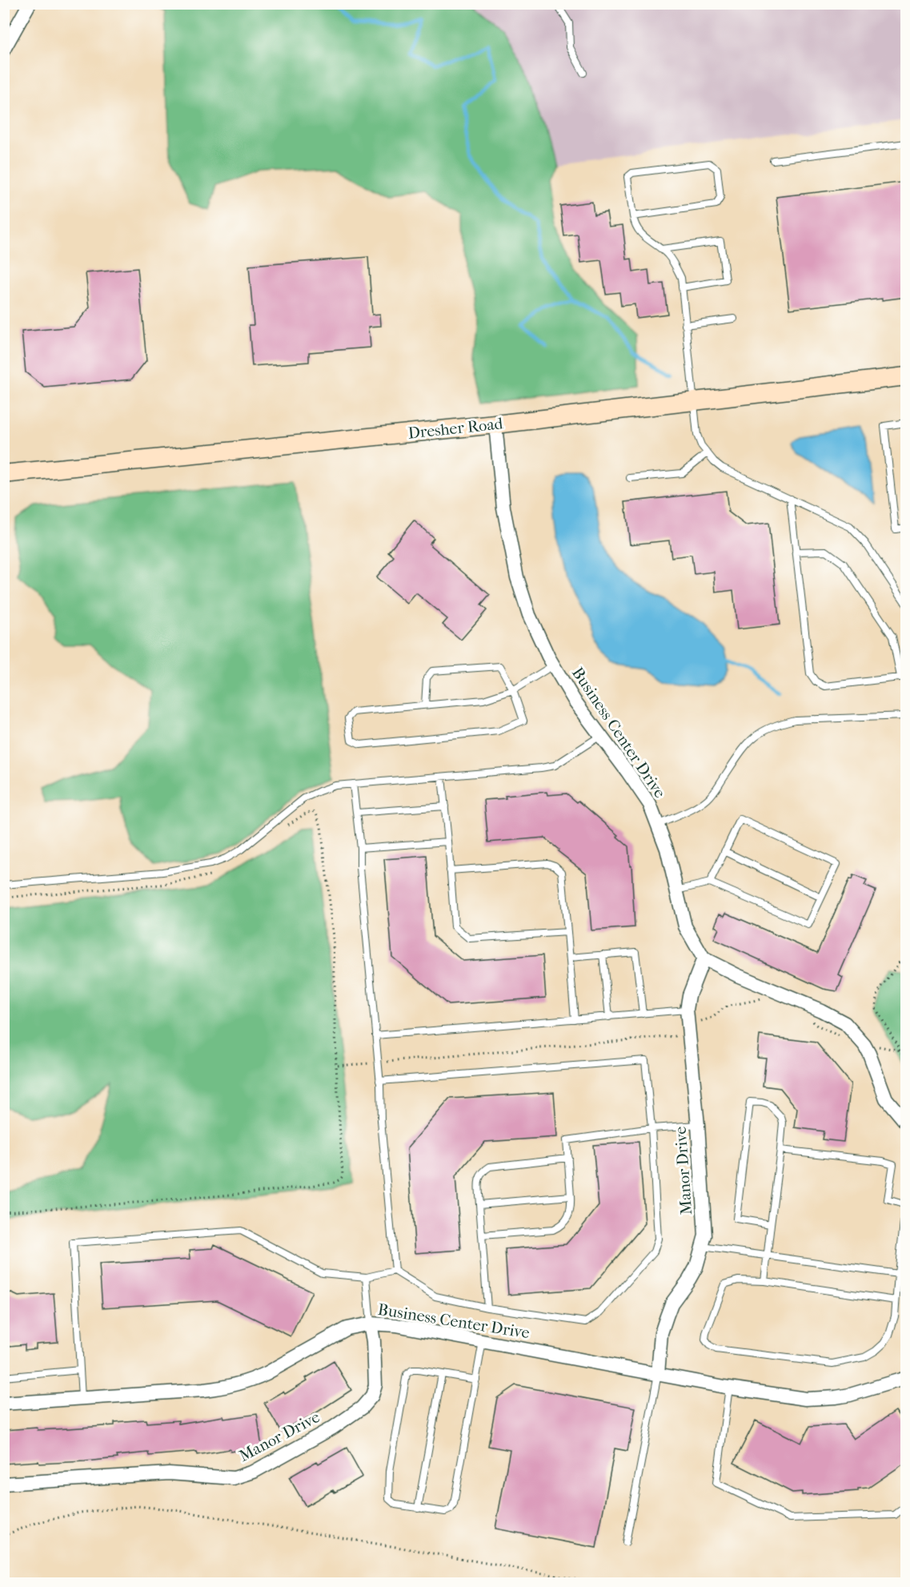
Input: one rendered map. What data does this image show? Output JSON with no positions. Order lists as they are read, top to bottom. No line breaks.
{"streets":{"main road":["Dresher Road"],"street":["Business Center Drive","Manor Drive"]},"crossings":[["Dresher Road","Business Center Drive"],["Business Center Drive","Manor Drive"]]}
